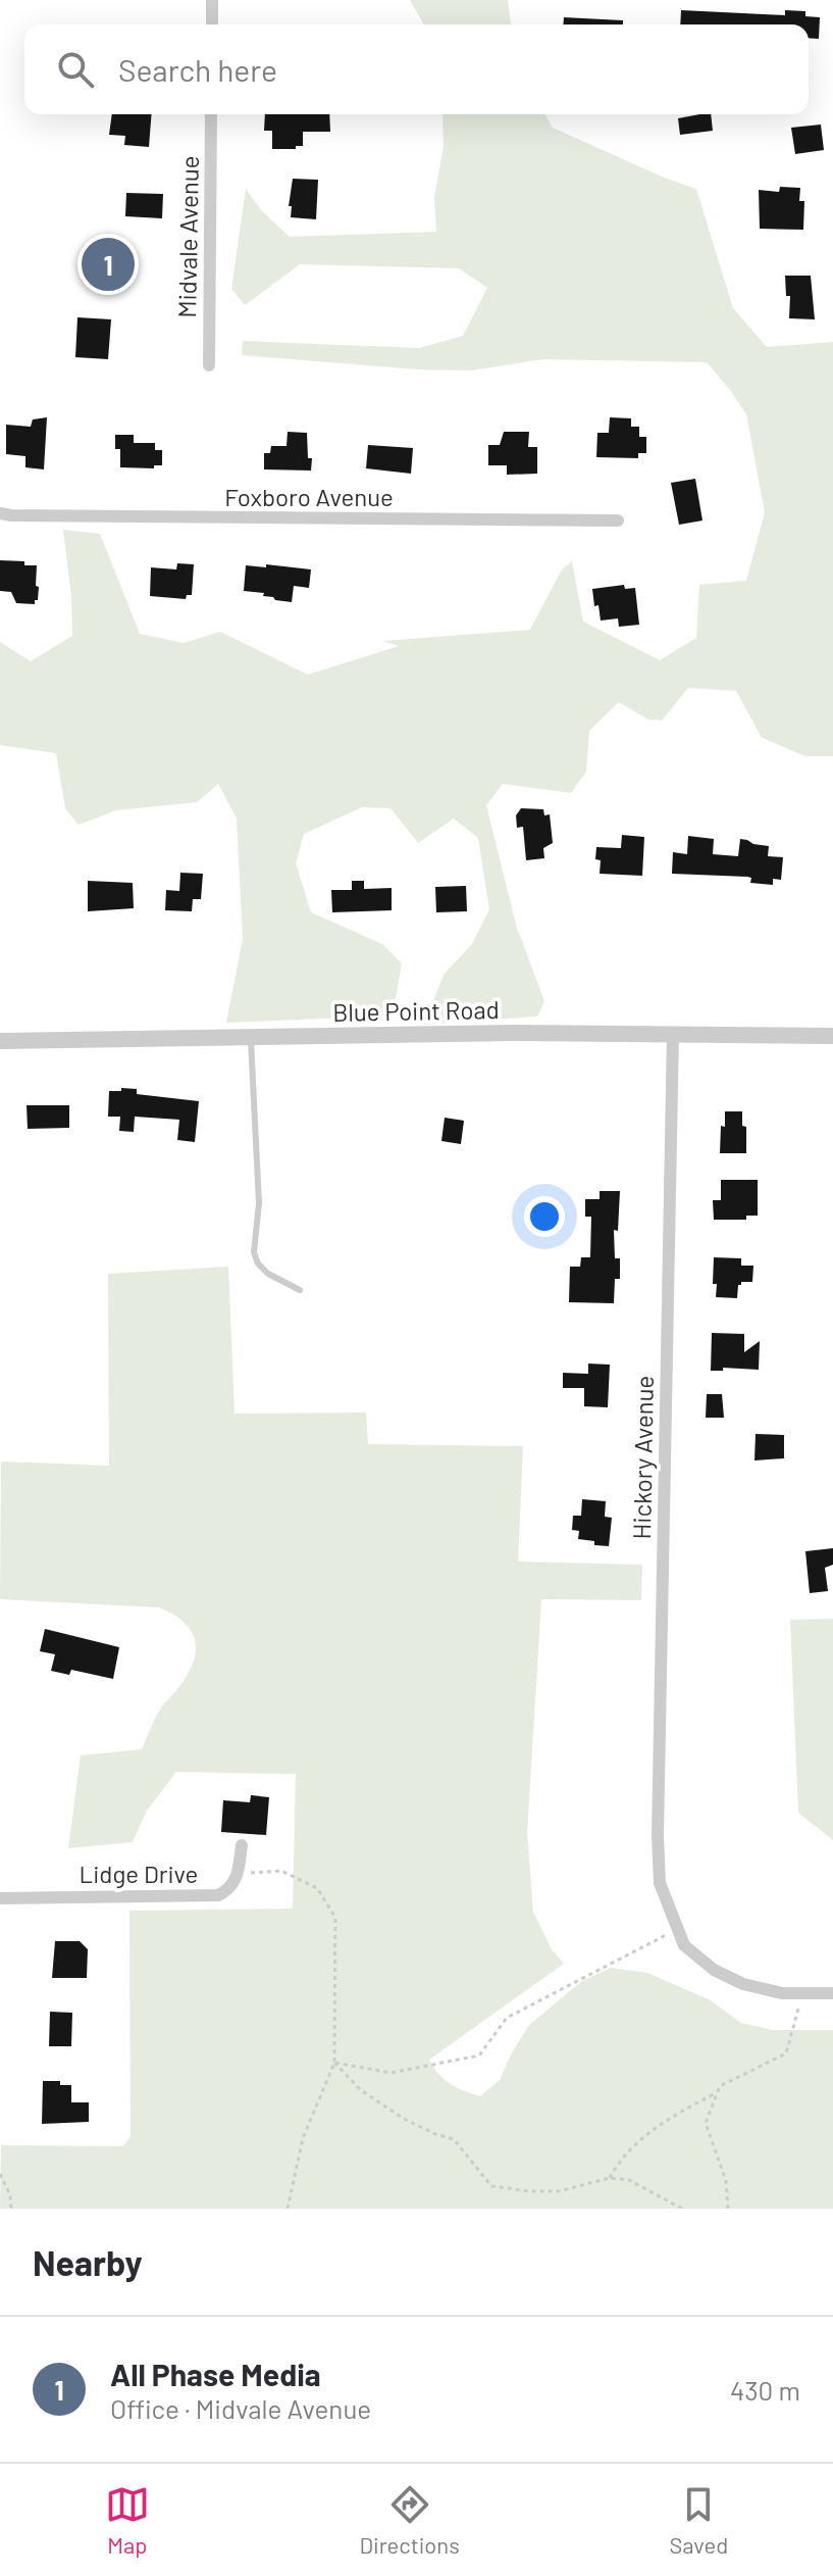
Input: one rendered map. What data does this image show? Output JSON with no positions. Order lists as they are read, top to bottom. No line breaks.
{"streets":{"street":["Midvale Avenue","Foxboro Avenue","Blue Point Road","Hickory Avenue","Lidge Drive"]},"crossings":[["Blue Point Road","Hickory Avenue"]],"page":{"search":"Search here","pins":"1","heading":"Nearby","list":[{"mark":"1","name":"All Phase Media","note":"Office · Midvale Avenue","value":"430 m"}],"nav":["Map","Directions","Saved"]}}
